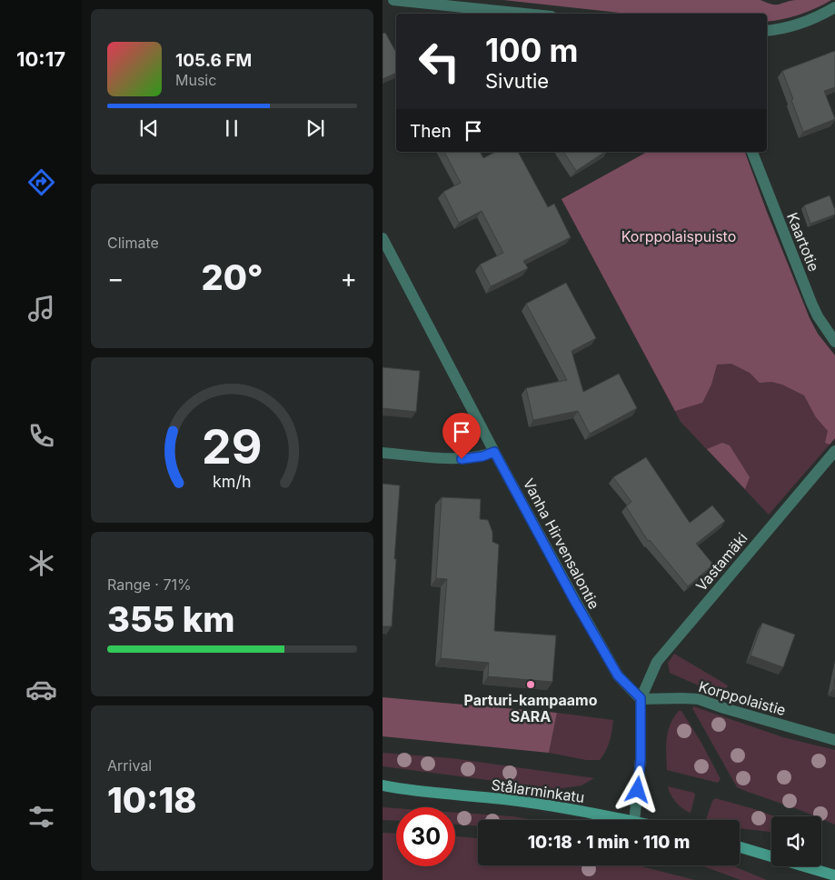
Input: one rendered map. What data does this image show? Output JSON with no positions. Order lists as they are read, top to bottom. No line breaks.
{"streets":{"main road":["Stålarminkatu"],"street":["Kaartotie","Vanha Hirvensalontie","Vastamäki","Korppolaistie"]},"crossings":[["Vanha Hirvensalontie","Vastamäki"],["Vanha Hirvensalontie","Korppolaistie"],["Vastamäki","Korppolaistie"]],"parks":["Korppolaispuisto"],"places":["Parturi-kampaamo SARA"],"page":{"tabs":"10:17","turn":["100 m","Sivutie"],"song":["105.6 FM","Music"],"then":"Then","tile":["Climate",["Range · 71%","355 km"],["Arrival","10:18"]],"heat":["−","20°","+"],"limit":"30","trip":"10:18 · 1 min · 110 m","gauge":["29","km/h"]}}
